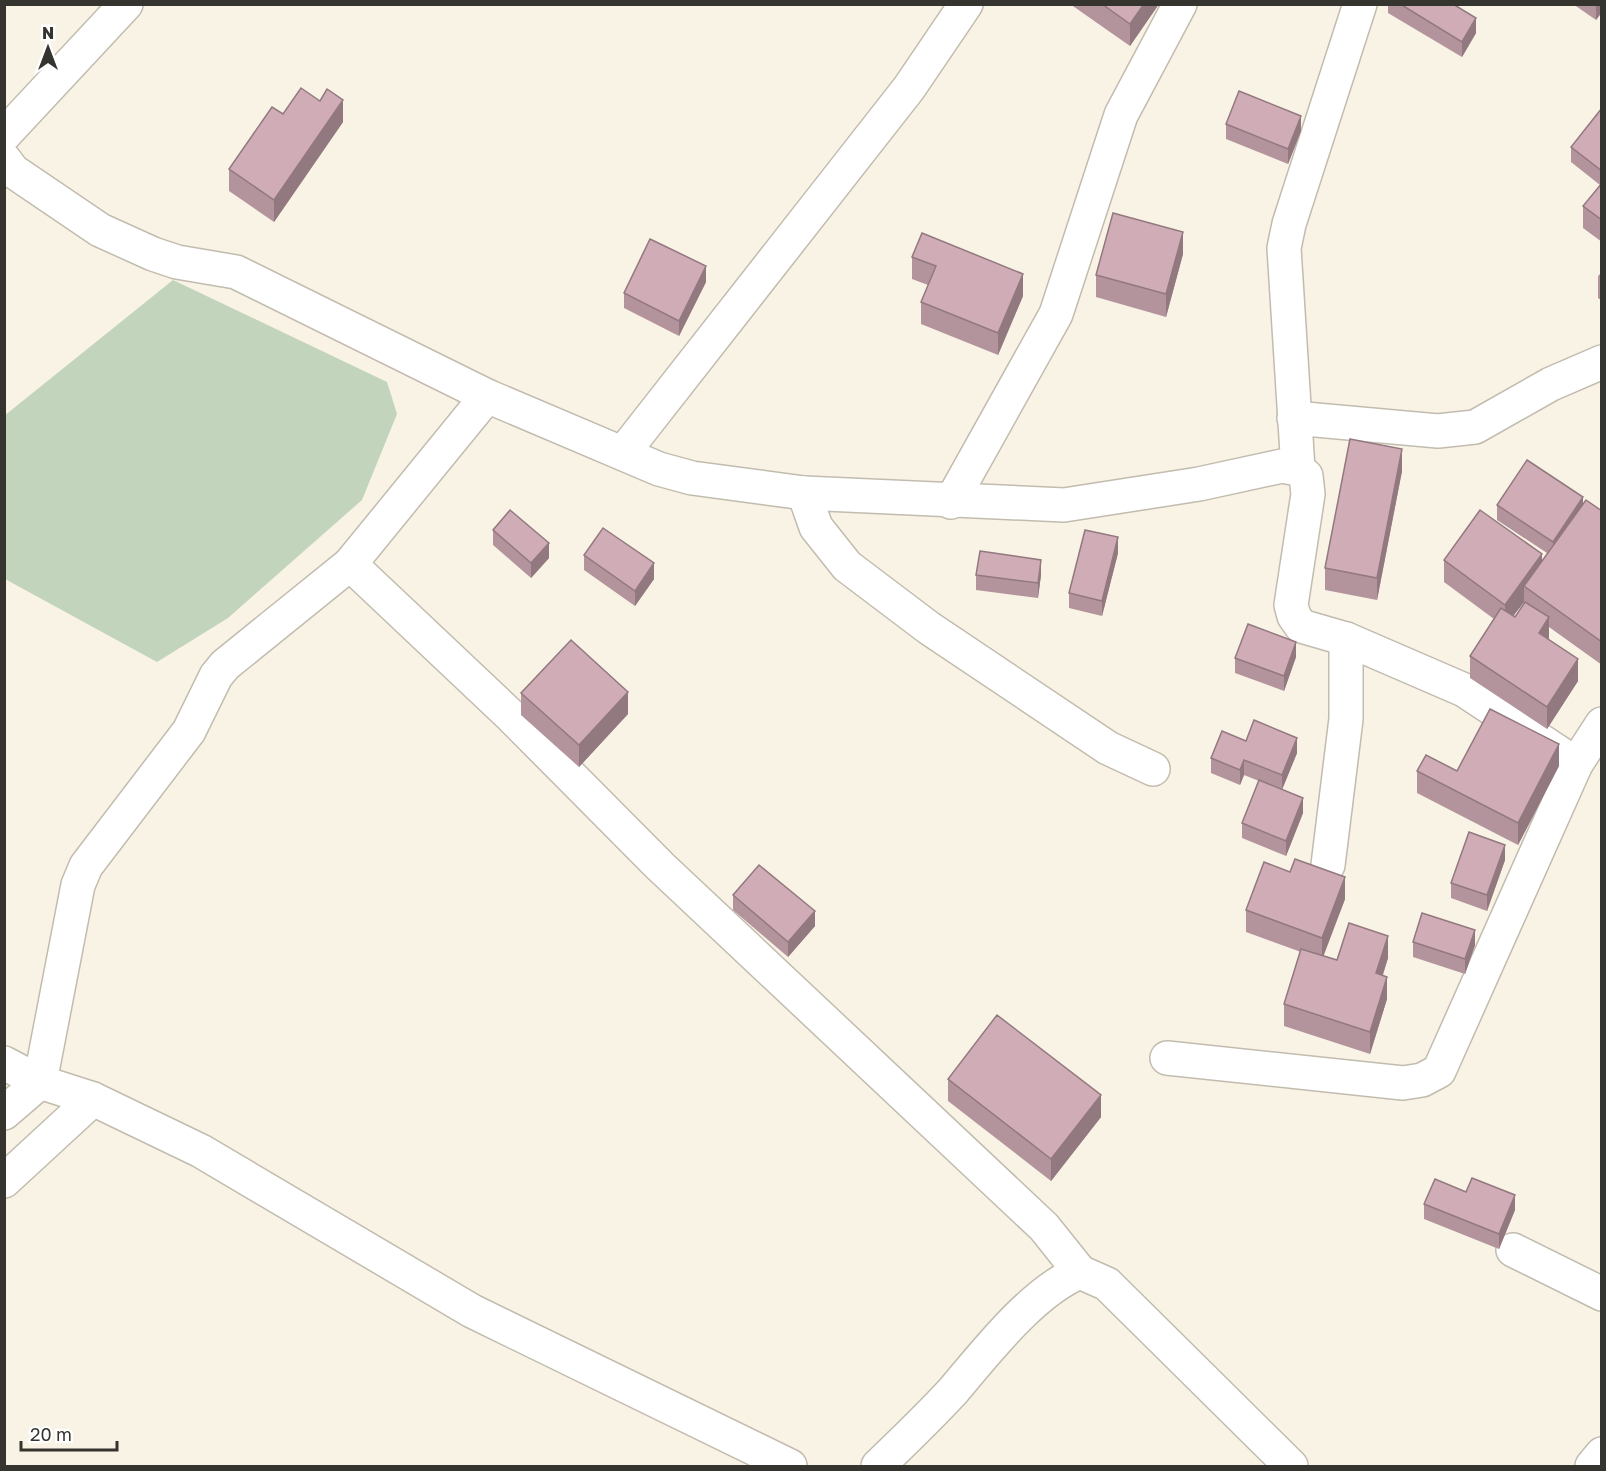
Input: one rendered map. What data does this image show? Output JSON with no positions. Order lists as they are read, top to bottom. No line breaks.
{"scale_bar":"20 m","north":"top"}
